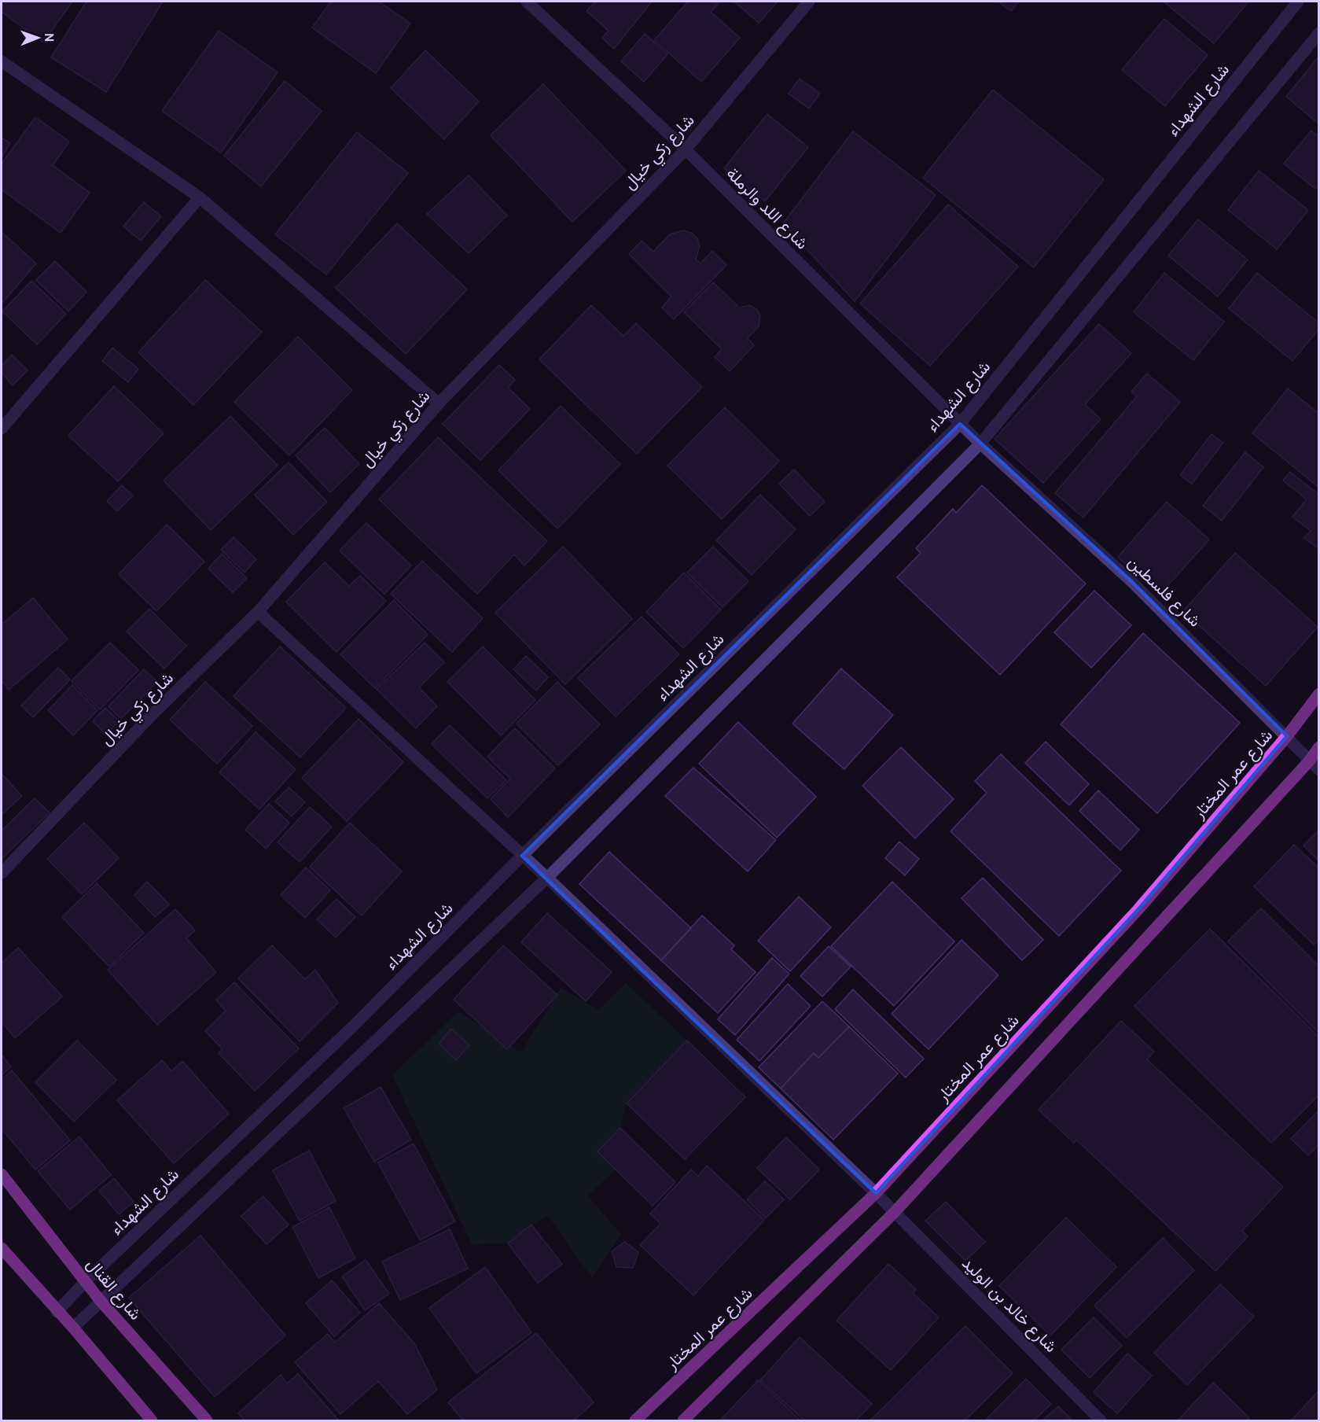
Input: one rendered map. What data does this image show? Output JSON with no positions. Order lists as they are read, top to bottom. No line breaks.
{"streets":{"main road":["شارع عمر المختار","شارع القنال"],"street":["شارع الشهداء","شارع زكي خيال","شارع اللد والرملة","شارع فلسطين","شارع خالد بن الوليد"]},"crossings":[["شارع الشهداء","شارع اللد والرملة"],["شارع الشهداء","شارع القنال"],["شارع الشهداء","شارع خالد بن الوليد"],["شارع زكي خيال","شارع اللد والرملة"],["شارع زكي خيال","شارع خالد بن الوليد"],["شارع اللد والرملة","شارع فلسطين"],["شارع فلسطين","شارع عمر المختار"],["شارع عمر المختار","شارع خالد بن الوليد"]],"north":"right"}
